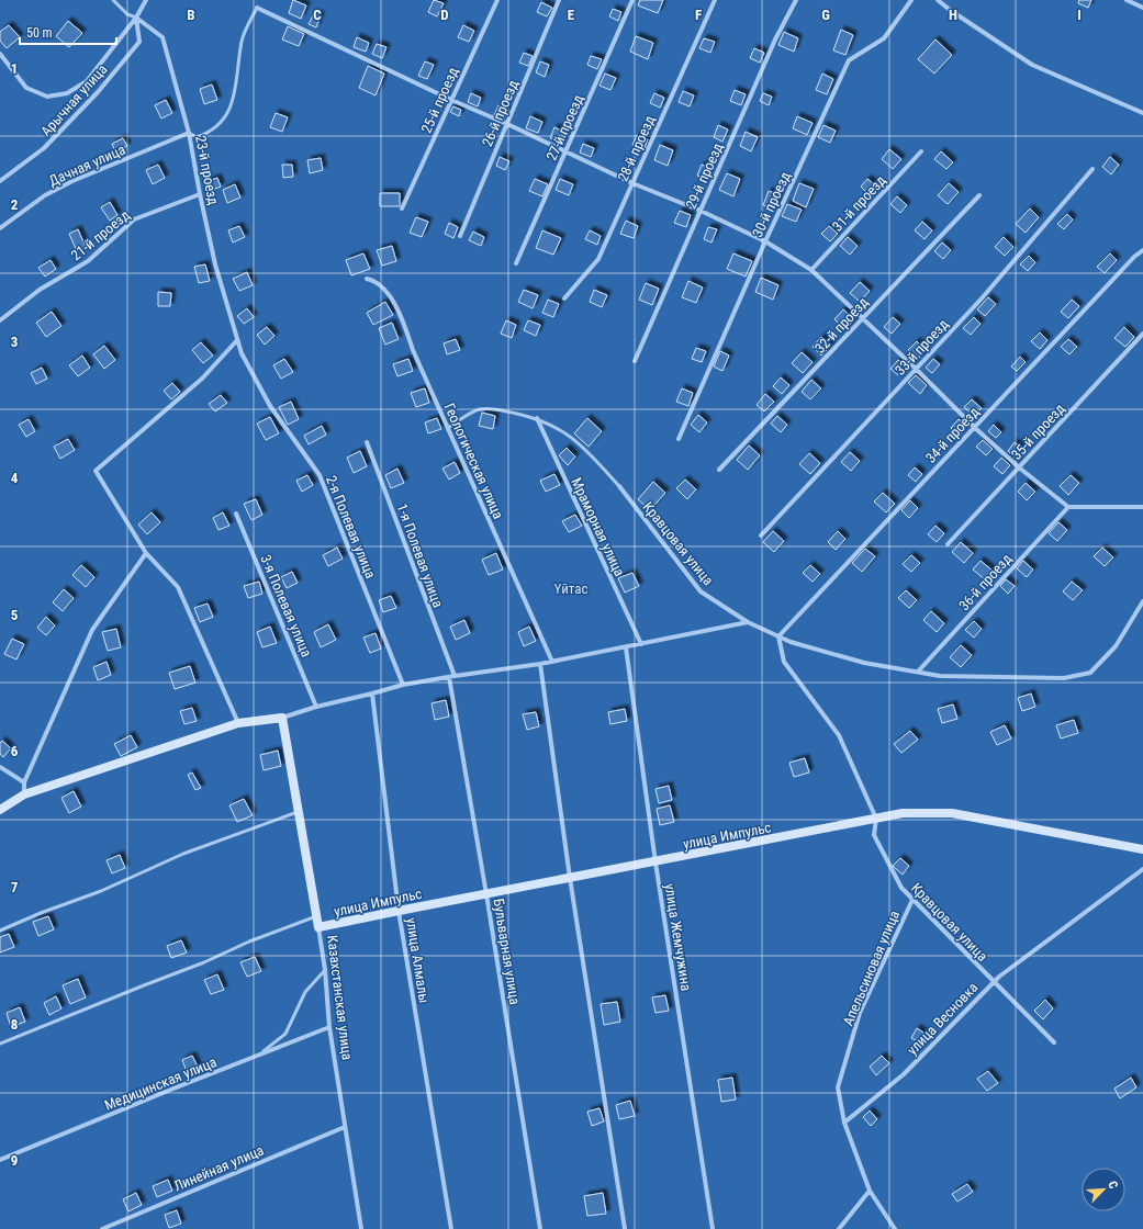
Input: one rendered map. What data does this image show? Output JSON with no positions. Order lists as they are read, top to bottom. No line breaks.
{"streets":{"street":["Арычная улица","25-й проезд","26-й проезд","27-й проезд","28-й проезд","Дачная улица","23-й проезд","29-й проезд","31-й проезд","30-й проезд","21-й проезд","32-й проезд","33-й проезд","35-й проезд","34-й проезд","Геологическая улица","2-я Полевая улица","Мраморная улица","Кравцовая улица","1-я Полевая улица","36-й проезд","3-я Полевая улица","улица Импульс","улица Жемчужина","Бульварная улица","улица Алмалы","Апельсиновая улица","Казахстанская улица","улица Весновка","Медицинская улица","Линейная улица"]},"crossings":[["Арычная улица","23-й проезд"],["Дачная улица","23-й проезд"],["23-й проезд","21-й проезд"],["23-й проезд","2-я Полевая улица"],["34-й проезд","Кравцовая улица"],["Кравцовая улица","36-й проезд"],["Кравцовая улица","улица Импульс"],["Кравцовая улица","Апельсиновая улица"],["Кравцовая улица","улица Весновка"],["улица Импульс","улица Жемчужина"],["улица Импульс","Бульварная улица"],["улица Импульс","улица Алмалы"],["улица Импульс","Казахстанская улица"],["Апельсиновая улица","улица Весновка"],["Казахстанская улица","Медицинская улица"],["Казахстанская улица","Линейная улица"]],"parks":["Үйтас"],"scale_bar":"50 m","north":"top right","grid":{"columns":["B","C","D","E","F","G","H","I"],"rows":["1","2","3","4","5","6","7","8","9"]}}
